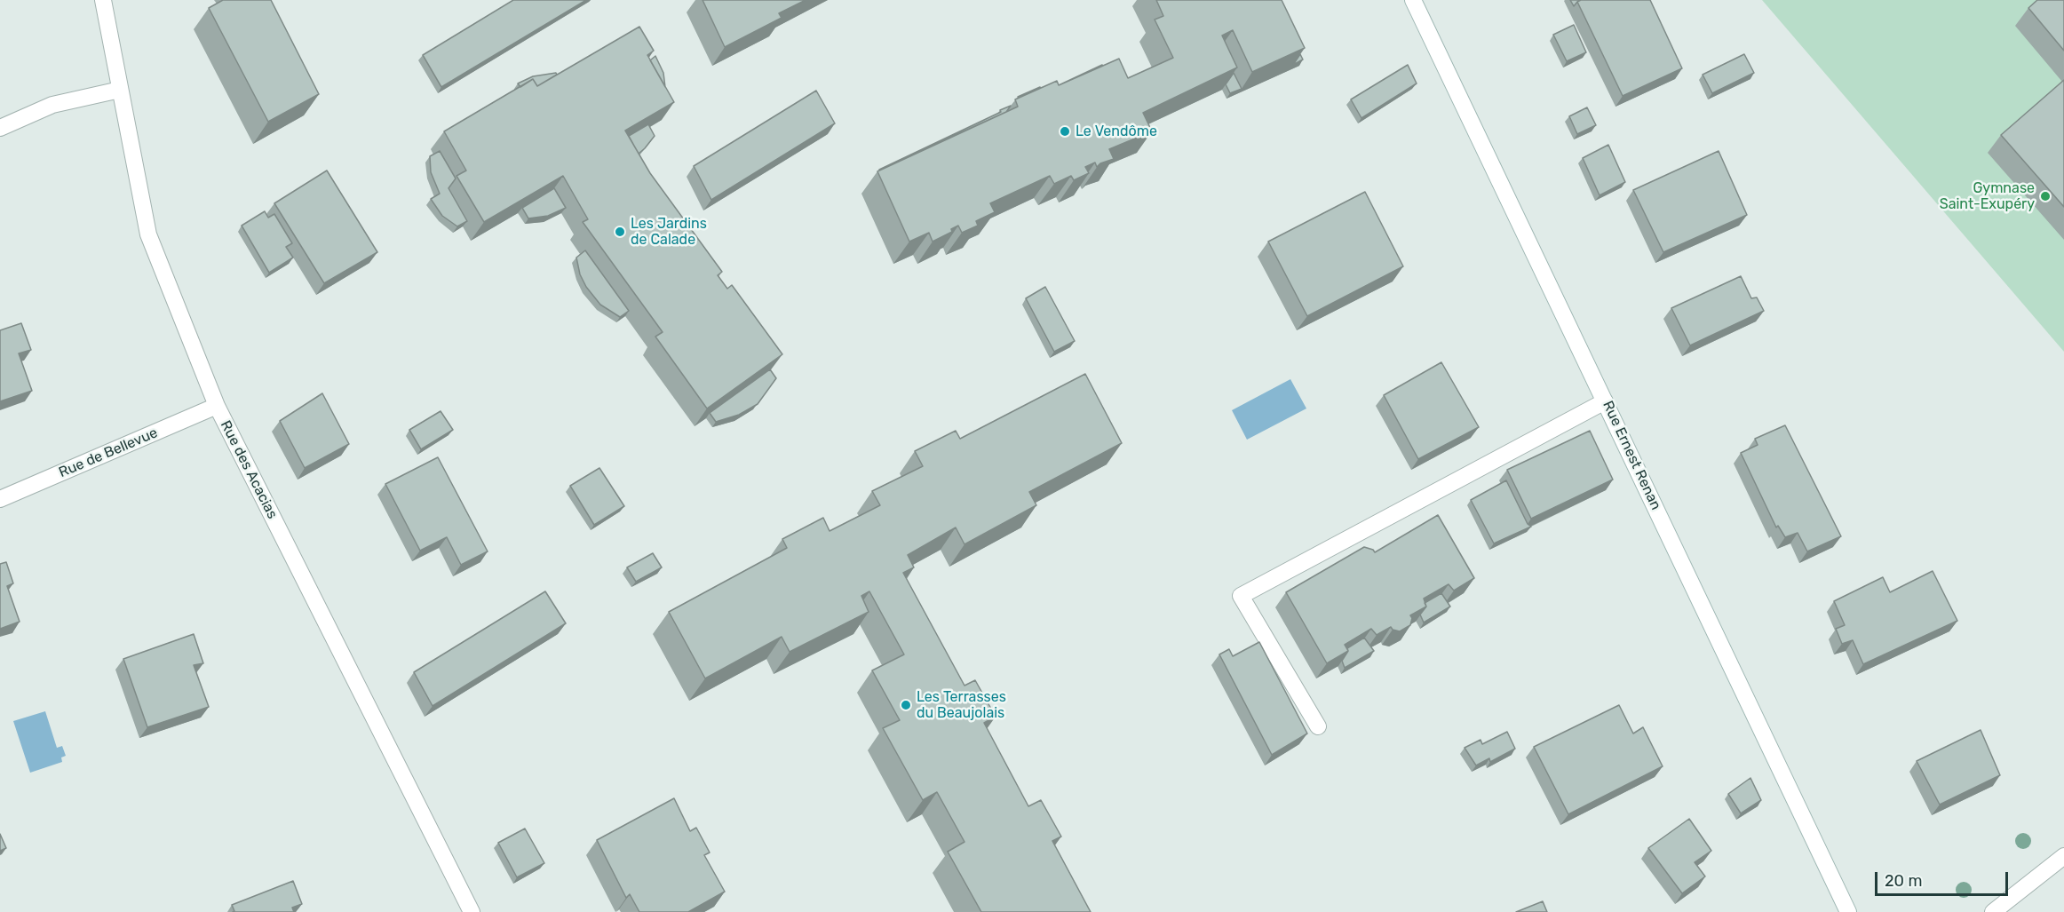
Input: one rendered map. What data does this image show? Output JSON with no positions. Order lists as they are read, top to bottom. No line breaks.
{"streets":{"street":["Rue de Bellevue","Rue Ernest Renan","Rue des Acacias"]},"crossings":[["Rue de Bellevue","Rue des Acacias"]],"places":["Le Vendôme","Gymnase Saint-Exupéry","Les Jardins de Calade","Les Terrasses du Beaujolais"],"scale_bar":"20 m"}
